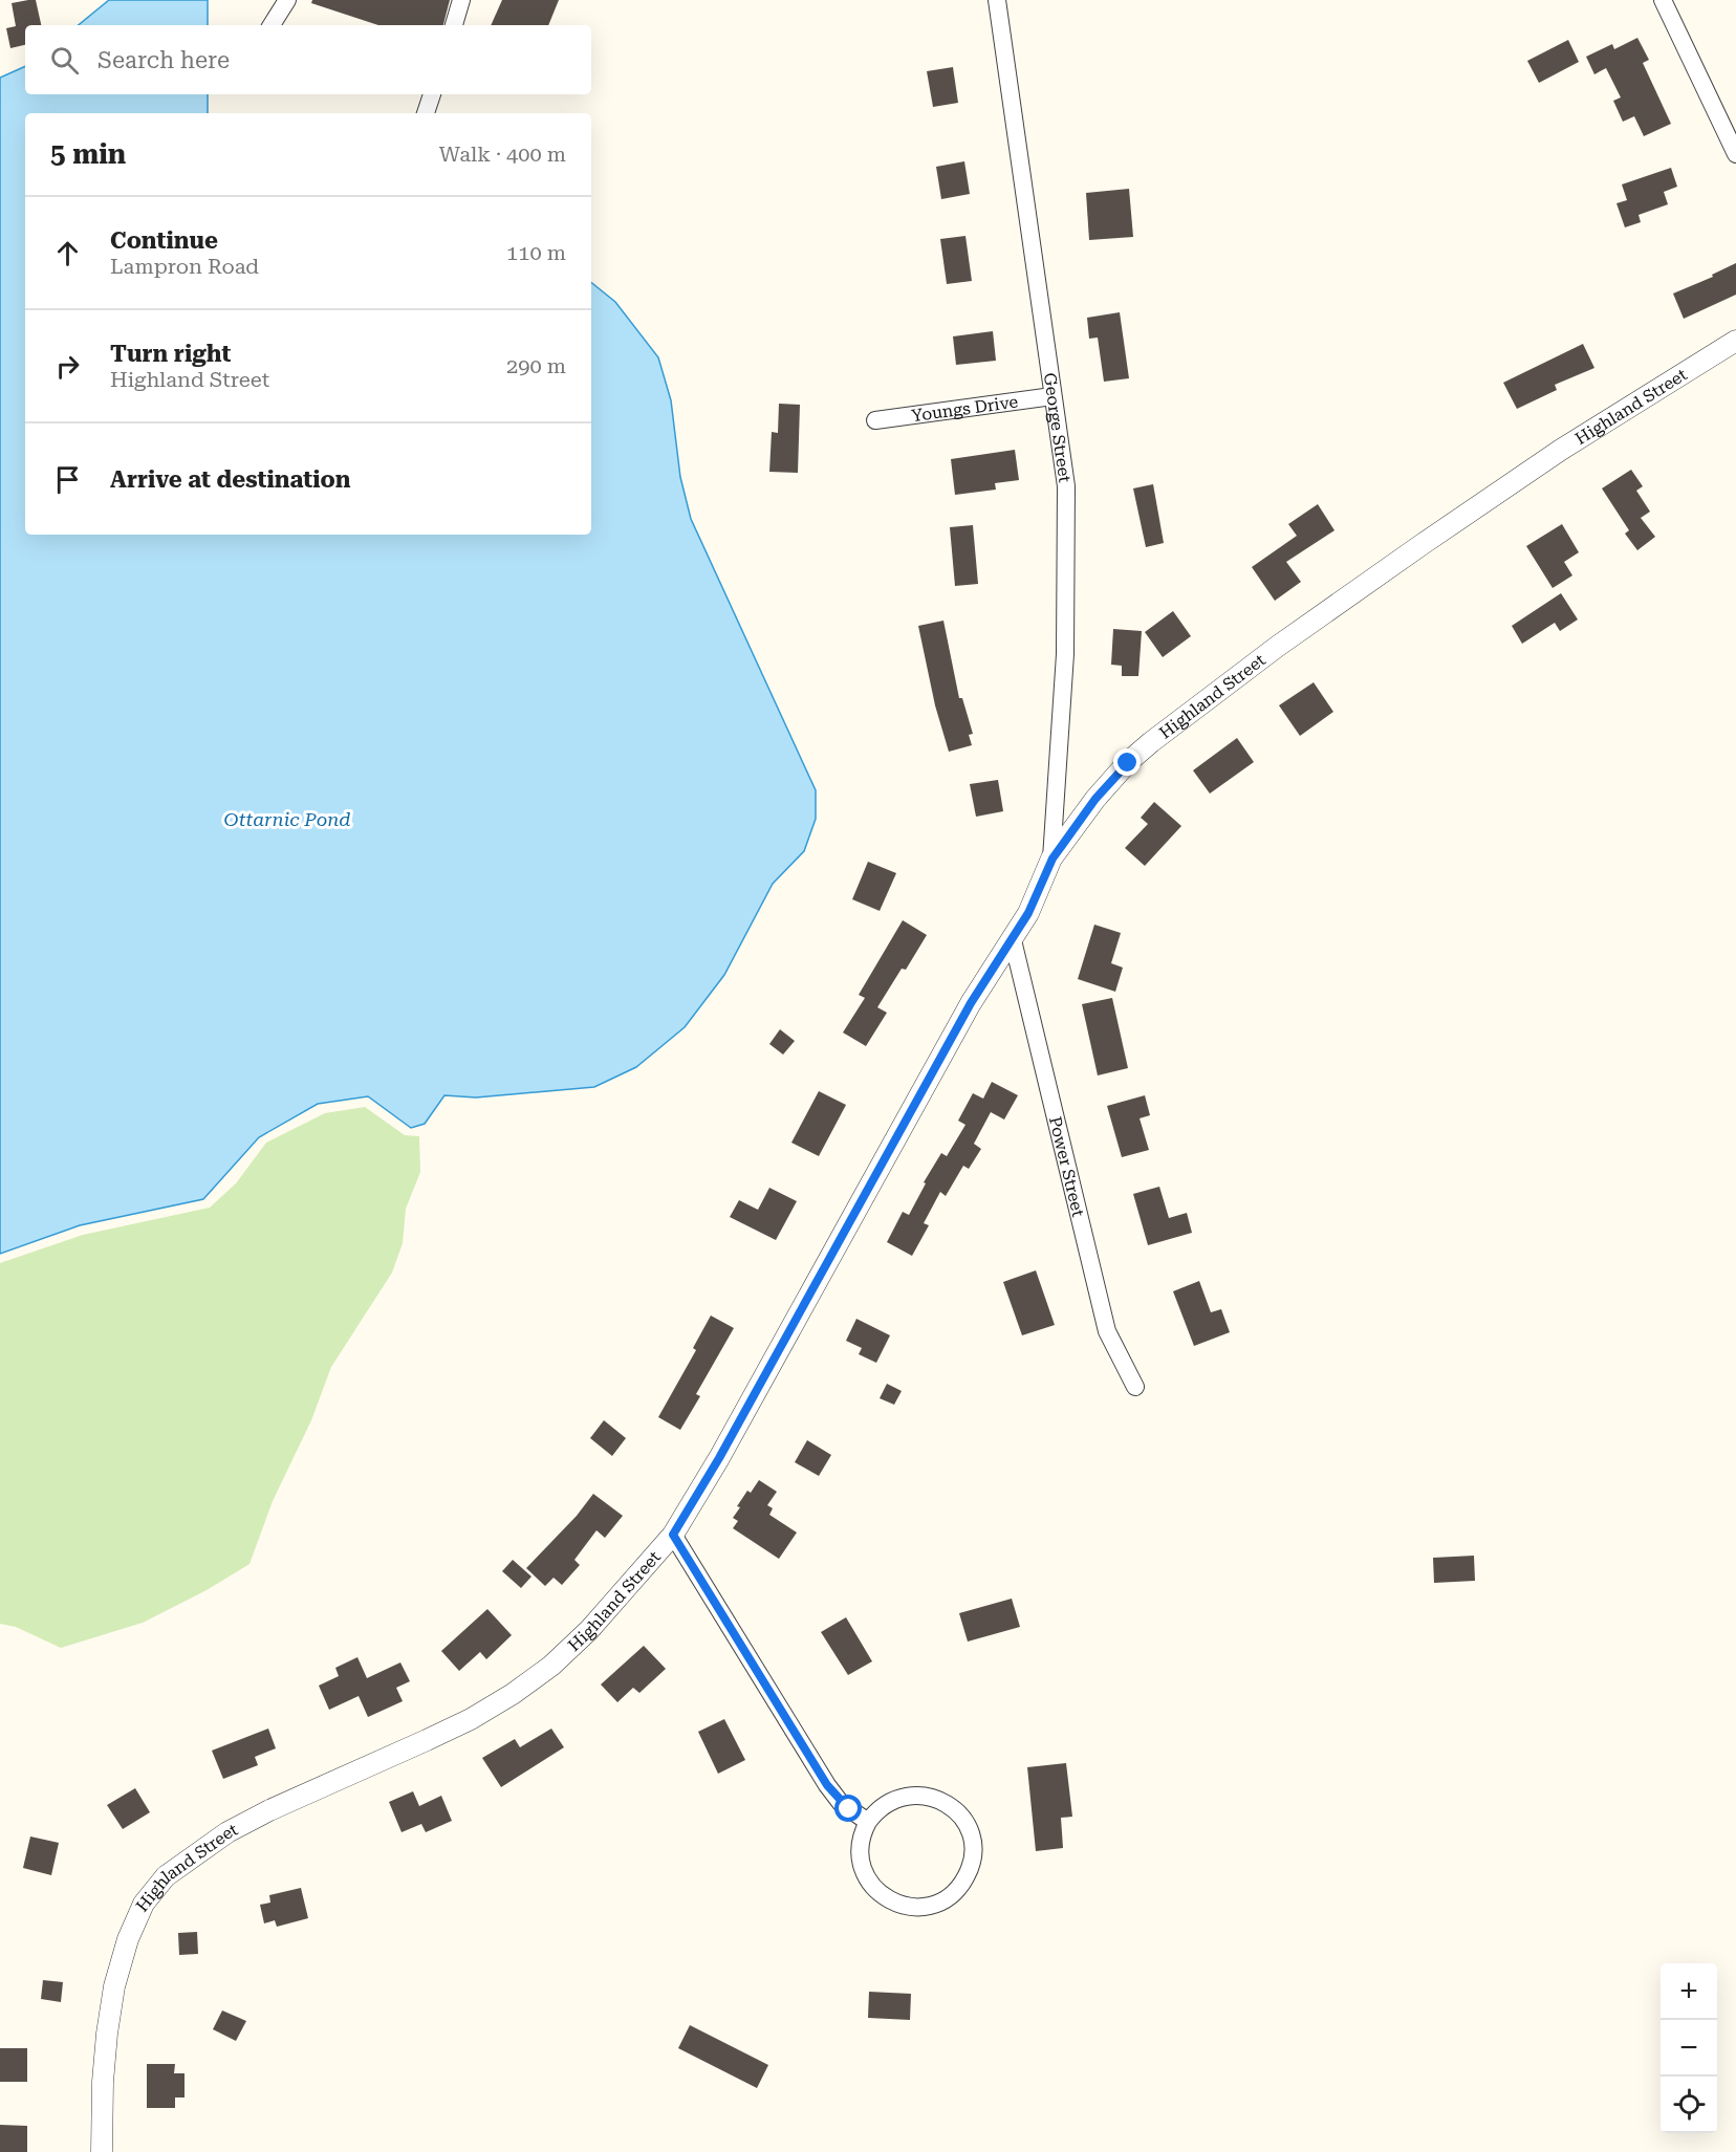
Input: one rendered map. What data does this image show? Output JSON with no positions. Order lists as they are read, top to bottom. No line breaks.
{"streets":{"street":["Highland Street","Youngs Drive","George Street","Power Street"]},"crossings":[["Highland Street","George Street"],["Highland Street","Power Street"],["Youngs Drive","George Street"]],"water":["Ottarnic Pond"],"page":{"search":"Search here","heading":["5 min","Walk · 400 m"],"list":[["Continue","Lampron Road","110 m"],["Turn right","Highland Street","290 m"],"Arrive at destination"],"map_buttons":["+","−"]}}
